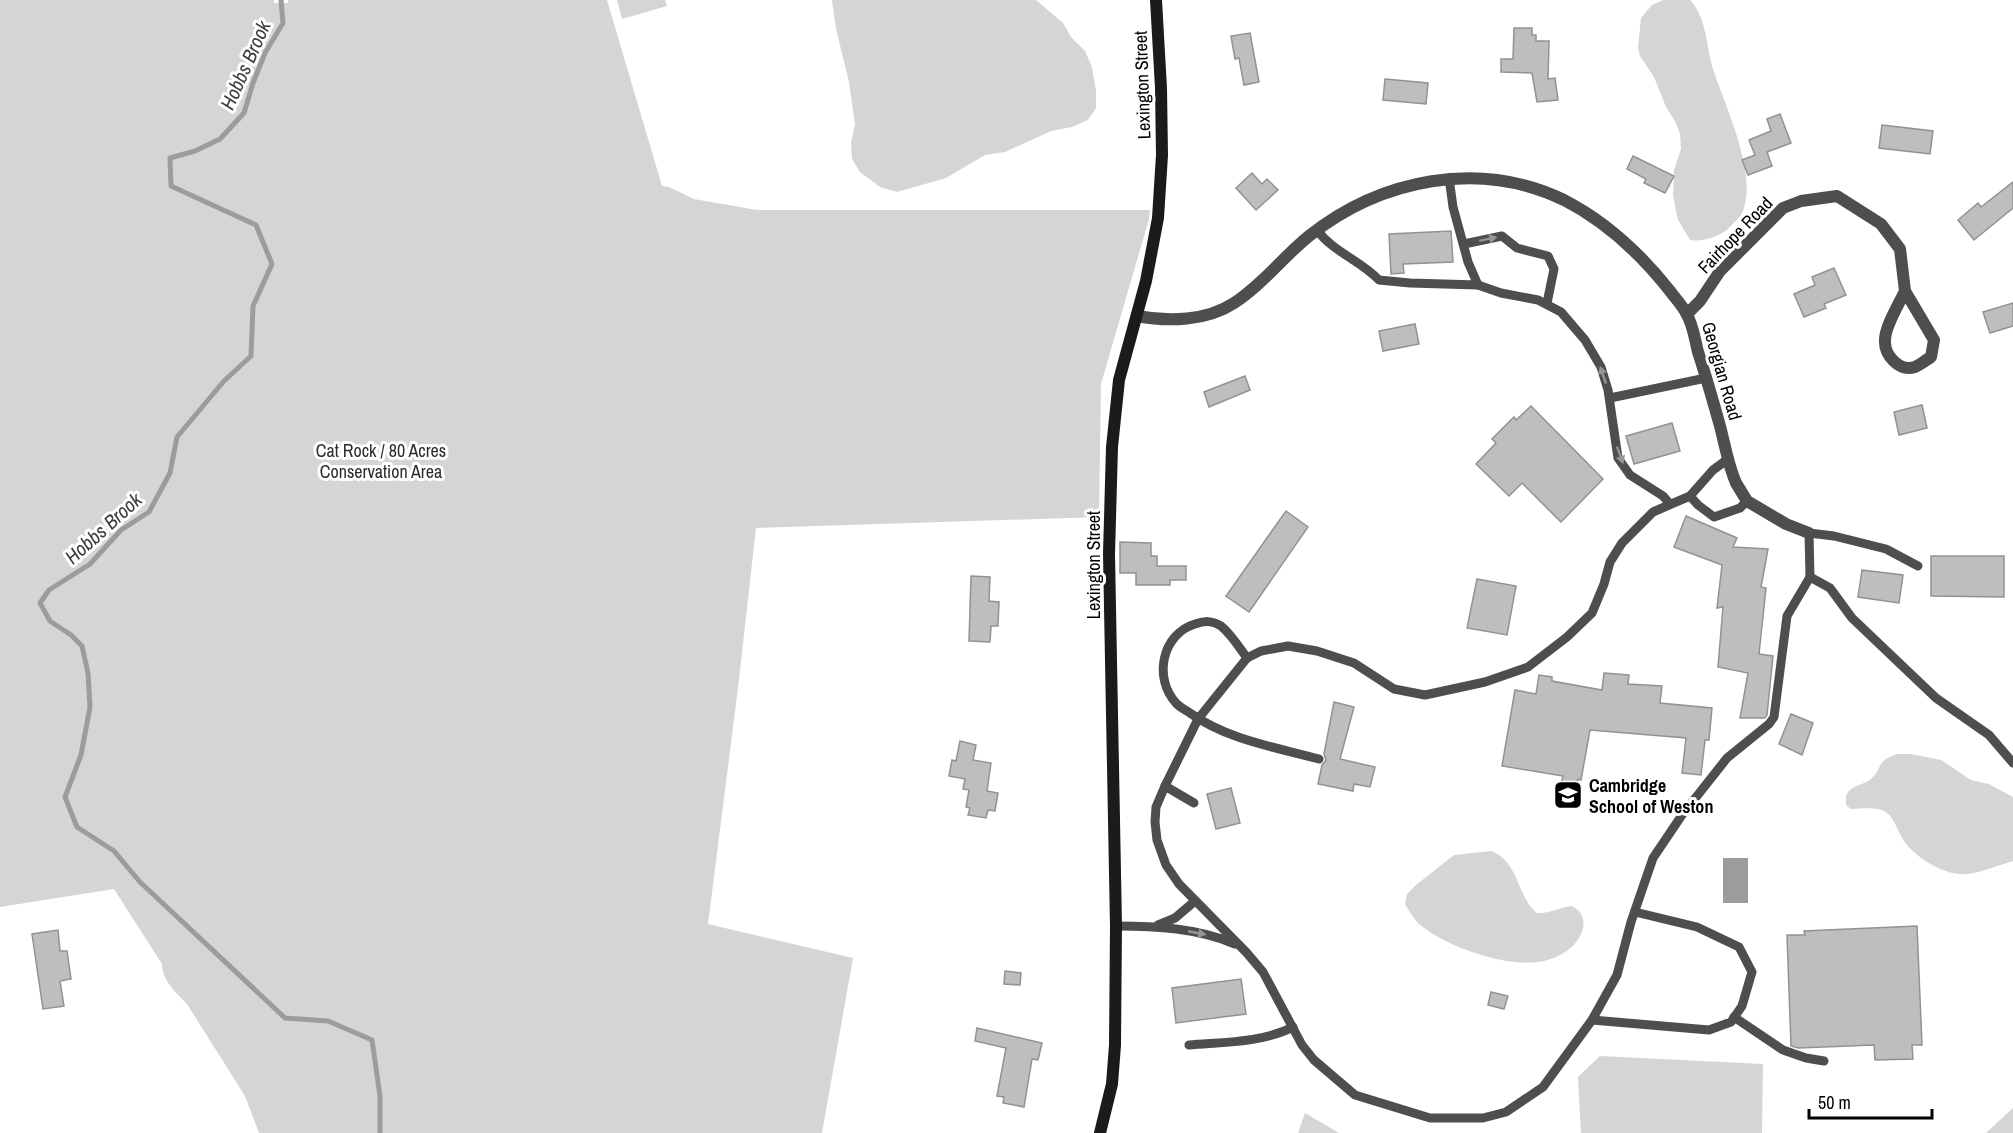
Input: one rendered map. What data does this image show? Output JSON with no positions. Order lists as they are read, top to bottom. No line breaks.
{"streets":{"street":["Lexington Street","Fairhope Road","Georgian Road"]},"crossings":[["Lexington Street","Georgian Road"],["Fairhope Road","Georgian Road"]],"water":["Hobbs Brook"],"parks":["Cat Rock / 80 Acres Conservation Area"],"places":{"school or university":["Cambridge School of Weston"]},"scale_bar":"50 m"}
